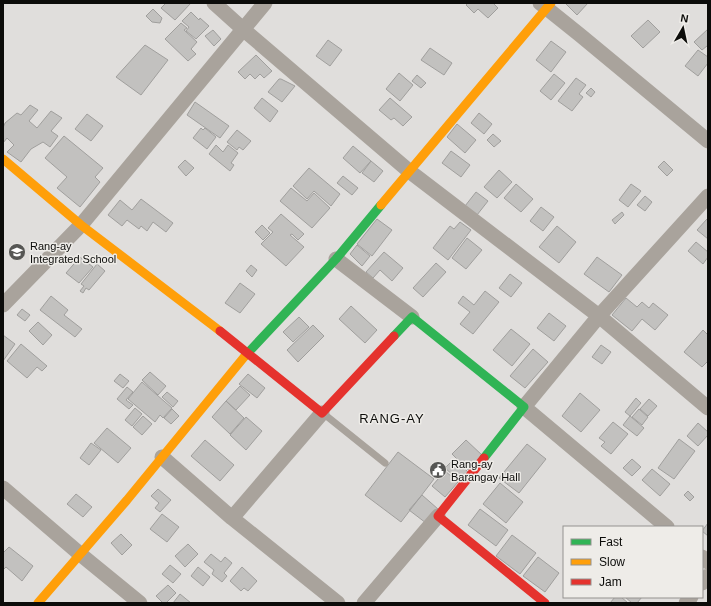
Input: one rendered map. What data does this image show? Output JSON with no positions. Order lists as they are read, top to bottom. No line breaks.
{"districts":["RANG-AY"],"places":{"school or university":["Rang-ay Integrated School"],"public building":["Rang-ay Barangay Hall"]},"legend":["Fast","Slow","Jam"],"north":"top"}
